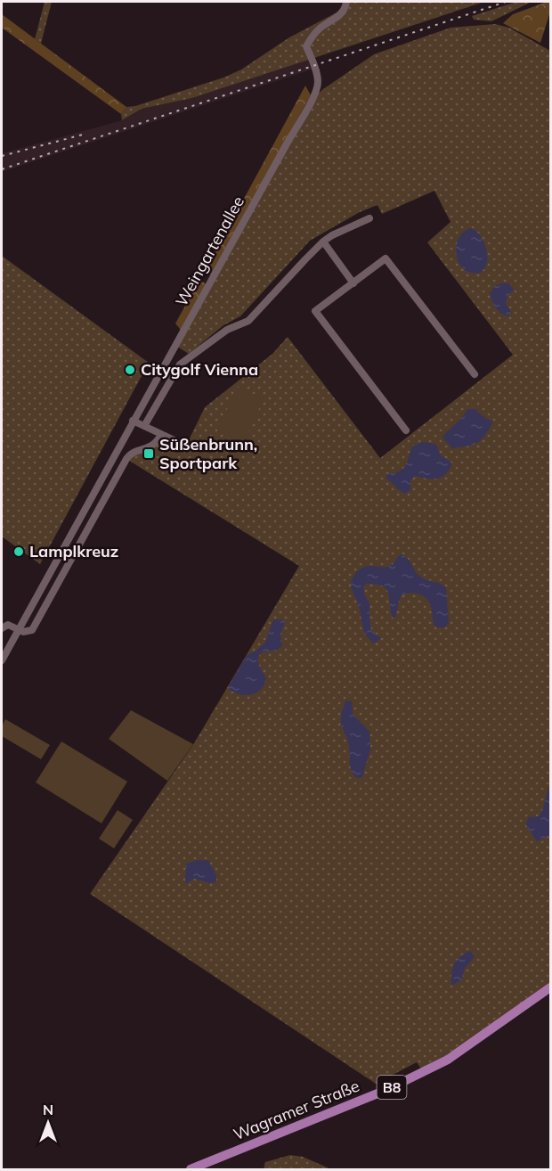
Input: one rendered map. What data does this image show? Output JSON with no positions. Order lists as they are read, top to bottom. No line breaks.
{"streets":{"main road":["B8","Wagramer Straße"],"street":["Weingartenallee"]},"places":{"other":["Citygolf Vienna","Lamplkreuz"],"transit":["Süßenbrunn, Sportpark"]},"north":"top"}
